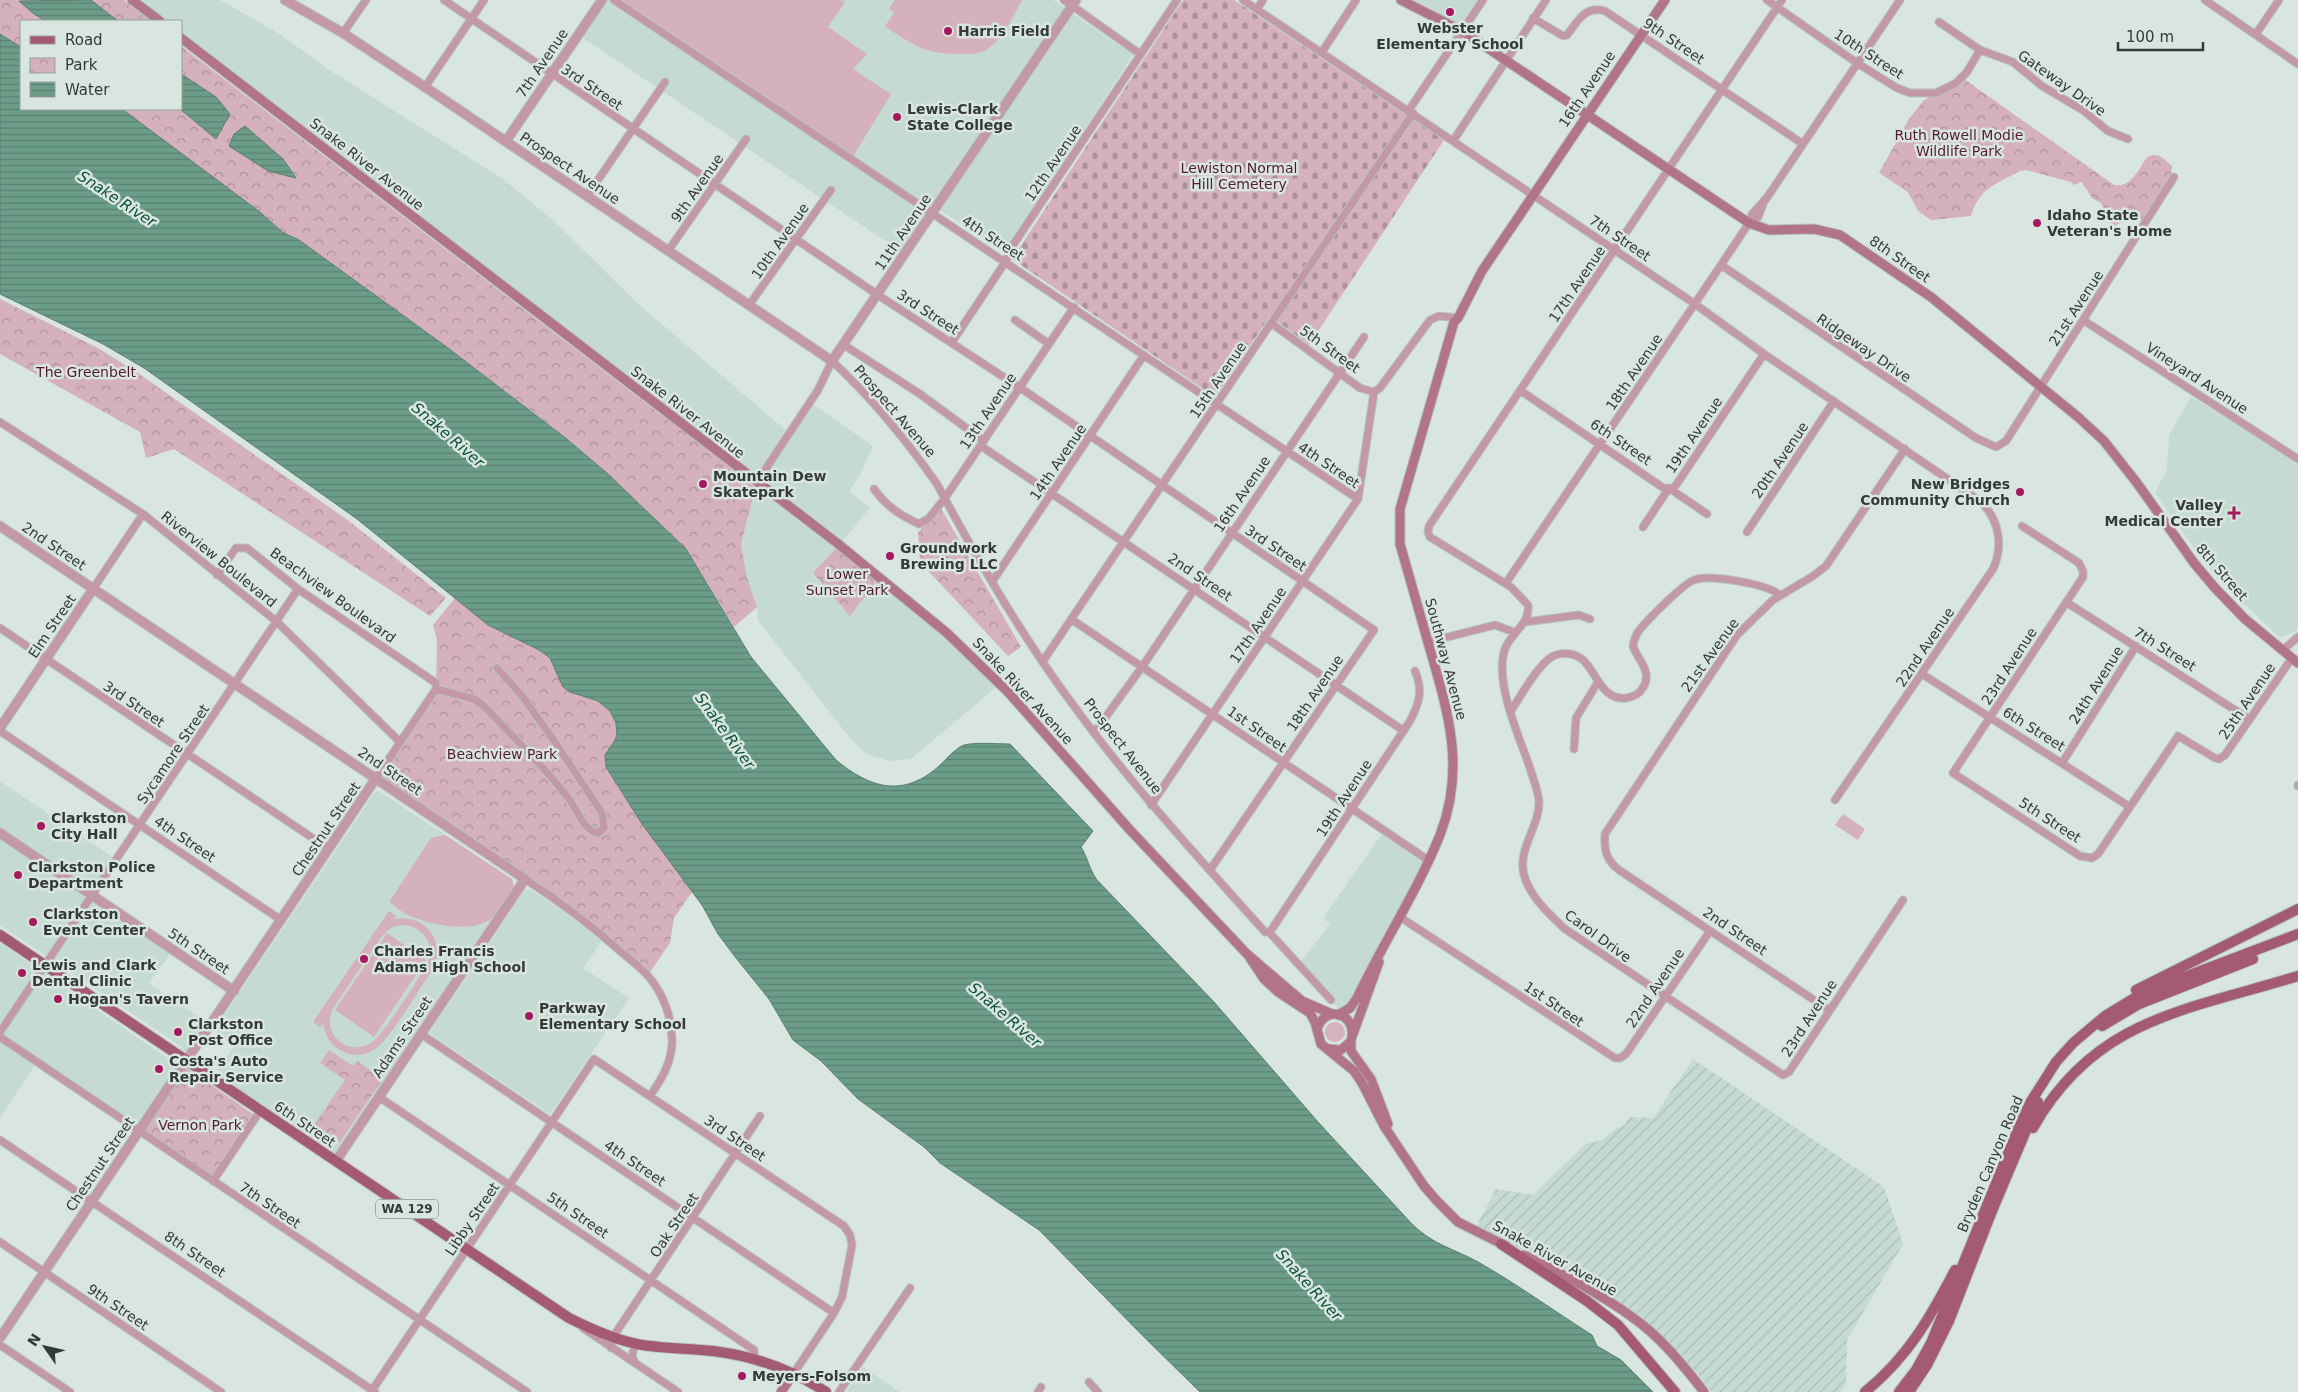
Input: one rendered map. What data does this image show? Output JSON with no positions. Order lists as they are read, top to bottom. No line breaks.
{"streets":{"main road":["16th Avenue","Snake River Avenue","8th Street","6th Street","Southway Avenue","Bryden Canyon Road","WA 129"],"street":["9th Street","10th Street","7th Avenue","Gateway Drive","3rd Street","12th Avenue","Prospect Avenue","9th Avenue","11th Avenue","4th Street","7th Street","10th Avenue","17th Avenue","21st Avenue","Ridgeway Drive","5th Street","18th Avenue","Vineyard Avenue","15th Avenue","13th Avenue","19th Avenue","20th Avenue","14th Avenue","2nd Street","Riverview Boulevard","Beachview Boulevard","Elm Street","22nd Avenue","23rd Avenue","24th Avenue","25th Avenue","1st Street","Sycamore Street","Chestnut Street","Carol Drive","Adams Street","Libby Street","Oak Street"]},"crossings":[["9th Street","16th Avenue"],["9th Street","17th Avenue"],["9th Street","18th Avenue"],["9th Street","Chestnut Street"],["10th Street","Gateway Drive"],["10th Street","17th Avenue"],["10th Street","18th Avenue"],["7th Avenue","3rd Street"],["7th Avenue","Prospect Avenue"],["3rd Street","16th Avenue"],["3rd Street","12th Avenue"],["3rd Street","9th Avenue"],["3rd Street","11th Avenue"],["3rd Street","4th Street"],["3rd Street","10th Avenue"],["3rd Street","17th Avenue"],["3rd Street","18th Avenue"],["3rd Street","15th Avenue"],["3rd Street","13th Avenue"],["3rd Street","14th Avenue"],["3rd Street","2nd Street"],["3rd Street","Elm Street"],["3rd Street","Sycamore Street"],["3rd Street","Chestnut Street"],["3rd Street","Libby Street"],["3rd Street","Oak Street"],["16th Avenue","Prospect Avenue"],["16th Avenue","4th Street"],["16th Avenue","7th Street"],["16th Avenue","8th Street"],["16th Avenue","5th Street"],["16th Avenue","2nd Street"],["16th Avenue","Southway Avenue"],["16th Avenue","1st Street"],["12th Avenue","4th Street"],["Snake River Avenue","11th Avenue"],["Snake River Avenue","Southway Avenue"],["Prospect Avenue","9th Avenue"],["Prospect Avenue","11th Avenue"],["Prospect Avenue","10th Avenue"],["Prospect Avenue","17th Avenue"],["Prospect Avenue","18th Avenue"],["Prospect Avenue","15th Avenue"],["Prospect Avenue","13th Avenue"],["Prospect Avenue","19th Avenue"],["Prospect Avenue","14th Avenue"],["11th Avenue","4th Street"],["11th Avenue","2nd Street"],["4th Street","17th Avenue"],["4th Street","15th Avenue"],["4th Street","13th Avenue"],["4th Street","14th Avenue"],["4th Street","Elm Street"],["4th Street","Sycamore Street"],["4th Street","Chestnut Street"],["4th Street","Adams Street"],["4th Street","Libby Street"],["4th Street","Oak Street"],["7th Street","17th Avenue"],["7th Street","21st Avenue"],["7th Street","18th Avenue"],["7th Street","15th Avenue"],["7th Street","19th Avenue"],["7th Street","20th Avenue"],["7th Street","22nd Avenue"],["7th Street","Southway Avenue"],["7th Street","23rd Avenue"],["7th Street","24th Avenue"],["7th Street","25th Avenue"],["7th Street","Chestnut Street"],["7th Street","Libby Street"],["8th Street","17th Avenue"],["8th Street","21st Avenue"],["8th Street","18th Avenue"],["8th Street","15th Avenue"],["8th Street","25th Avenue"],["8th Street","Chestnut Street"],["8th Street","Libby Street"],["17th Avenue","5th Street"],["17th Avenue","18th Avenue"],["17th Avenue","6th Street"],["17th Avenue","2nd Street"],["17th Avenue","1st Street"],["21st Avenue","Ridgeway Drive"],["21st Avenue","Vineyard Avenue"],["21st Avenue","2nd Street"],["Ridgeway Drive","18th Avenue"],["5th Street","15th Avenue"],["5th Street","23rd Avenue"],["5th Street","25th Avenue"],["5th Street","Sycamore Street"],["5th Street","Chestnut Street"],["5th Street","Adams Street"],["5th Street","WA 129"],["5th Street","Libby Street"],["5th Street","Oak Street"],["18th Avenue","6th Street"],["18th Avenue","2nd Street"],["18th Avenue","1st Street"],["15th Avenue","2nd Street"],["15th Avenue","1st Street"],["13th Avenue","2nd Street"],["19th Avenue","6th Street"],["19th Avenue","2nd Street"],["19th Avenue","1st Street"],["6th Street","22nd Avenue"],["6th Street","23rd Avenue"],["6th Street","24th Avenue"],["6th Street","25th Avenue"],["6th Street","Sycamore Street"],["6th Street","Chestnut Street"],["6th Street","Adams Street"],["6th Street","WA 129"],["6th Street","Libby Street"],["6th Street","Oak Street"],["14th Avenue","2nd Street"],["2nd Street","Elm Street"],["2nd Street","22nd Avenue"],["2nd Street","23rd Avenue"],["2nd Street","Sycamore Street"],["2nd Street","Chestnut Street"],["2nd Street","Adams Street"],["Riverview Boulevard","Beachview Boulevard"],["Riverview Boulevard","Elm Street"],["Riverview Boulevard","Sycamore Street"],["Riverview Boulevard","Chestnut Street"],["Beachview Boulevard","Sycamore Street"],["Beachview Boulevard","Chestnut Street"],["22nd Avenue","1st Street"],["22nd Avenue","Carol Drive"],["Southway Avenue","1st Street"],["23rd Avenue","Carol Drive"]],"water":["Snake River"],"parks":["Ruth Rowell Modie Wildlife Park","Lewiston Normal Hill Cemetery","The Greenbelt","Lower Sunset Park","Beachview Park","Vernon Park"],"places":{"other":["Webster Elementary School","Harris Field","Lewis-Clark State College","Idaho State Veteran's Home","Mountain Dew Skatepark","New Bridges Community Church","Groundwork Brewing LLC","Clarkston City Hall","Clarkston Police Department","Clarkston Event Center","Charles Francis Adams High School","Lewis and Clark Dental Clinic","Hogan's Tavern","Parkway Elementary School","Clarkston Post Office","Costa's Auto Repair Service","Meyers-Folsom"],"health":["Valley Medical Center"]},"legend":["Road","Park","Water"],"scale_bar":"100 m","north":"top left"}
